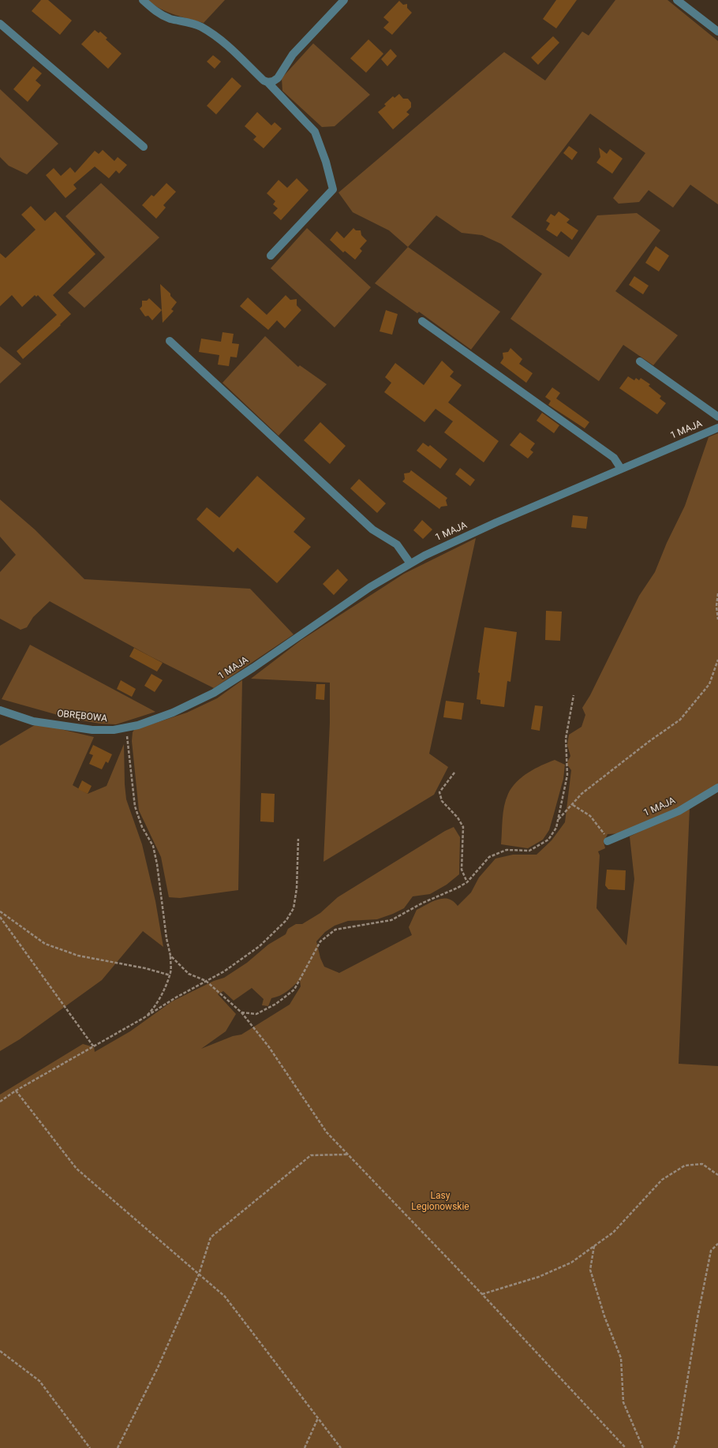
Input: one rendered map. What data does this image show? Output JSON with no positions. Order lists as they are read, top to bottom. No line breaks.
{"streets":{"street":["1 MAJA","OBRĘBOWA"]},"crossings":[["1 MAJA","OBRĘBOWA"]],"parks":["Lasy Legionowskie"]}
